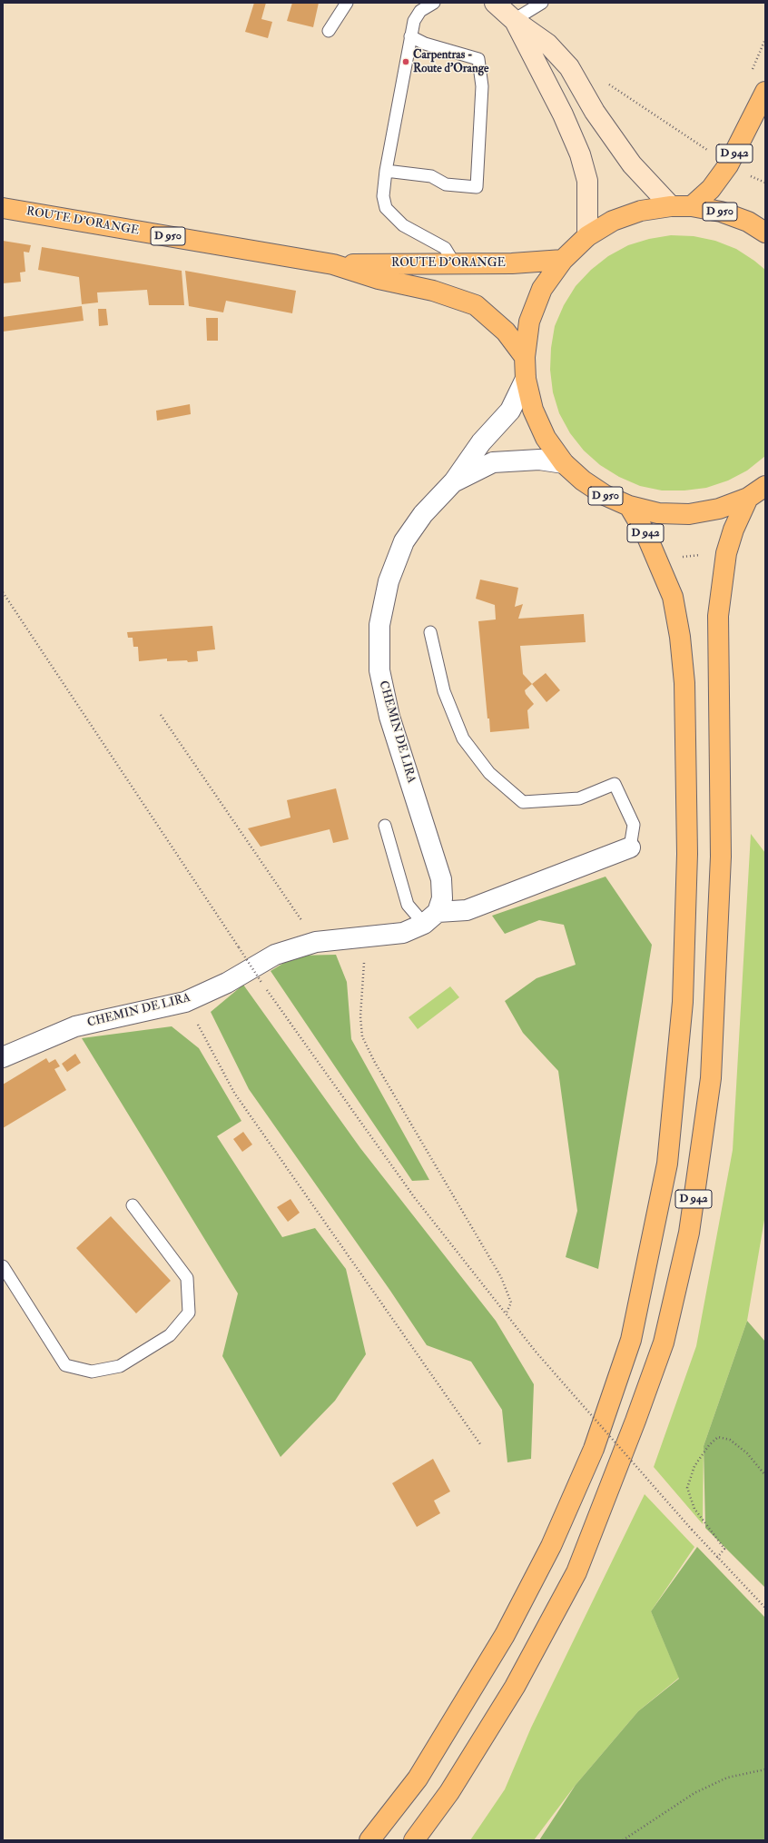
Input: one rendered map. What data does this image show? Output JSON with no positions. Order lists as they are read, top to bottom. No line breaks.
{"streets":{"main road":["D 942","D 950","ROUTE D'ORANGE"],"street":["CHEMIN DE LIRA"]},"crossings":[["D 942","D 950"],["D 950","ROUTE D'ORANGE"]],"places":["Carpentras - Route d'Orange"]}
